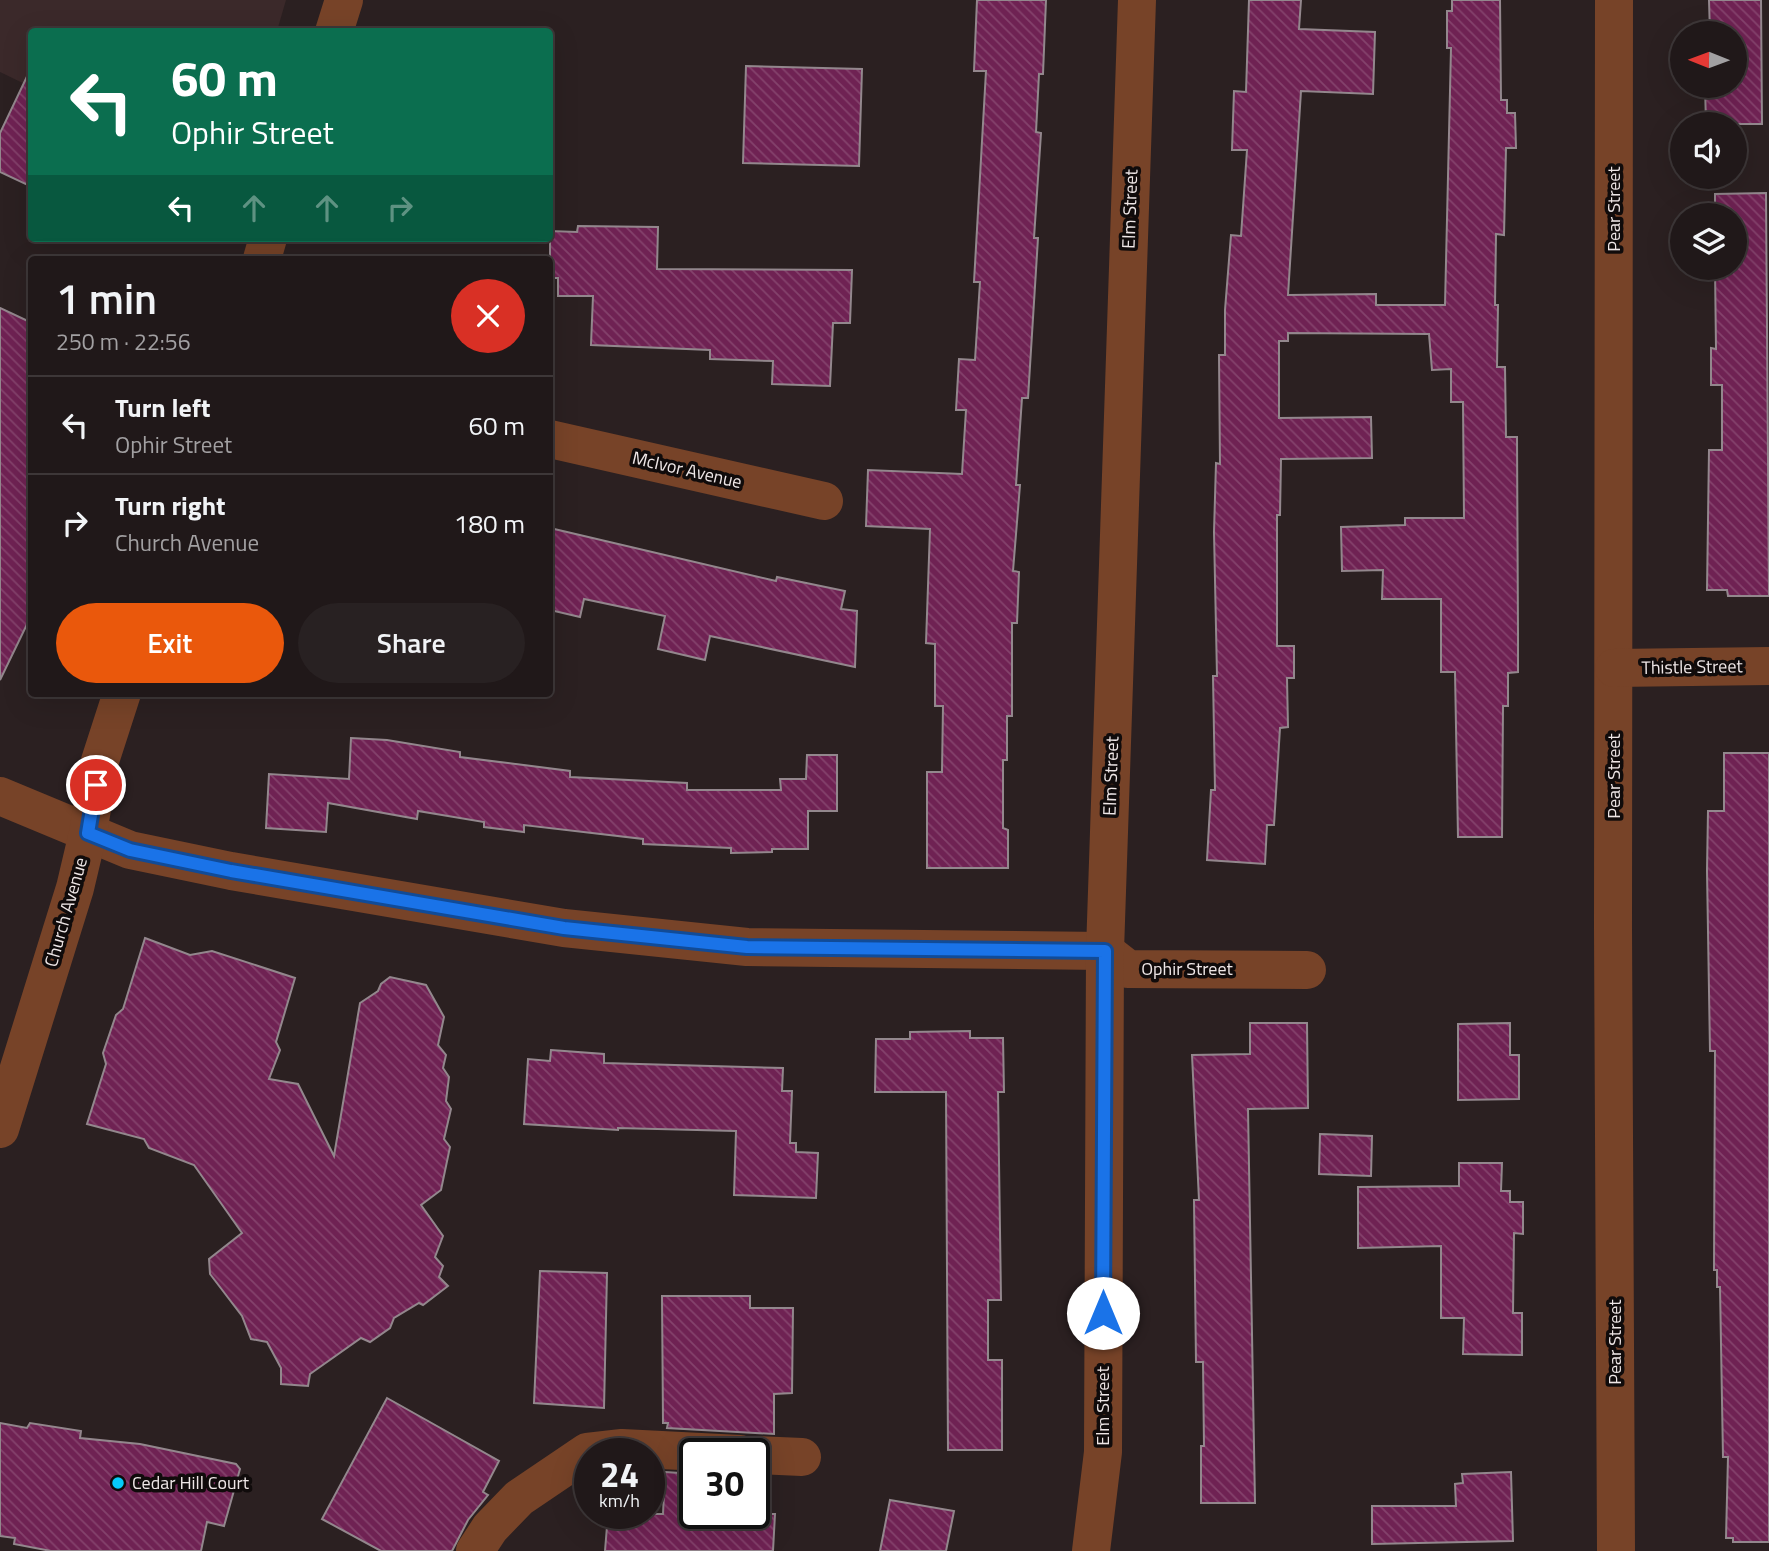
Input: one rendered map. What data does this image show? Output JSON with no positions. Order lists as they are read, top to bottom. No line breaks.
{"streets":{"street":["Elm Street","Pear Street","McIvor Avenue","Thistle Street","Church Avenue","Ophir Street"]},"crossings":[["Elm Street","Ophir Street"],["Pear Street","Thistle Street"]],"places":["Cedar Hill Court"],"north":"left","page":{"turn":["60 m","Ophir Street"],"heading":["1 min","250 m · 22:56"],"list":[{"name":"Turn left","note":"Ophir Street","value":"60 m"},{"name":"Turn right","note":"Church Avenue","value":"180 m"}],"buttons":["Exit","Share"],"speed":"24 km/h","limit":"30"}}
